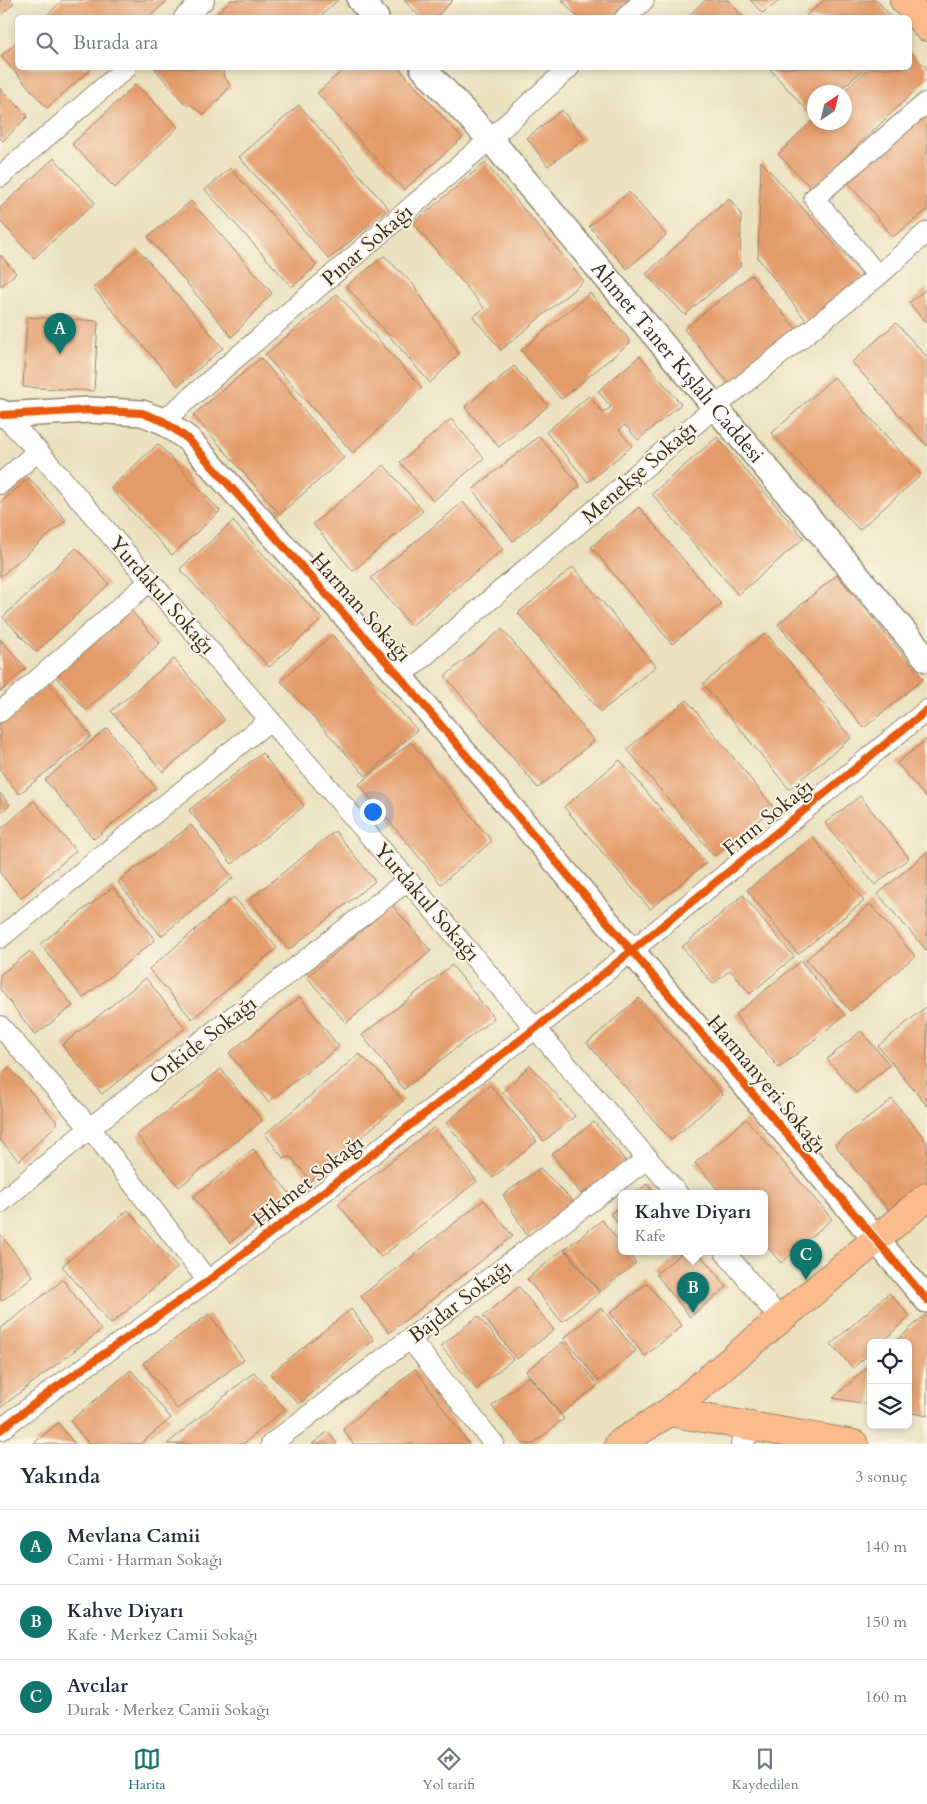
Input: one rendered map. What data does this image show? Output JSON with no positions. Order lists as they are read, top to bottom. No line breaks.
{"streets":{"street":["Pınar Sokağı","Ahmet Taner Kışlalı Caddesi","Menekşe Sokağı","Yurdakul Sokağı","Harman Sokağı","Fırın Sokağı","Orkide Sokağı","Harmanyeri Sokağı","Hikmet Sokağı","Bajdar Sokağı"]},"crossings":[["Pınar Sokağı","Ahmet Taner Kışlalı Caddesi"],["Pınar Sokağı","Harman Sokağı"],["Ahmet Taner Kışlalı Caddesi","Menekşe Sokağı"],["Menekşe Sokağı","Harman Sokağı"],["Yurdakul Sokağı","Harman Sokağı"],["Yurdakul Sokağı","Orkide Sokağı"],["Yurdakul Sokağı","Hikmet Sokağı"],["Yurdakul Sokağı","Bajdar Sokağı"],["Harman Sokağı","Fırın Sokağı"],["Harman Sokağı","Harmanyeri Sokağı"],["Harman Sokağı","Hikmet Sokağı"],["Fırın Sokağı","Harmanyeri Sokağı"],["Fırın Sokağı","Hikmet Sokağı"],["Harmanyeri Sokağı","Hikmet Sokağı"]],"north":"top right","page":{"search":"Burada ara","pins":["A","C","B"],"popup":["Kahve Diyarı","Kafe"],"heading":["Yakında","3 sonuç"],"list":[{"mark":"A","name":"Mevlana Camii","note":"Cami · Harman Sokağı","value":"140 m"},{"mark":"B","name":"Kahve Diyarı","note":"Kafe · Merkez Camii Sokağı","value":"150 m"},{"mark":"C","name":"Avcılar","note":"Durak · Merkez Camii Sokağı","value":"160 m"}],"nav":["Harita","Yol tarifi","Kaydedilen"]}}
